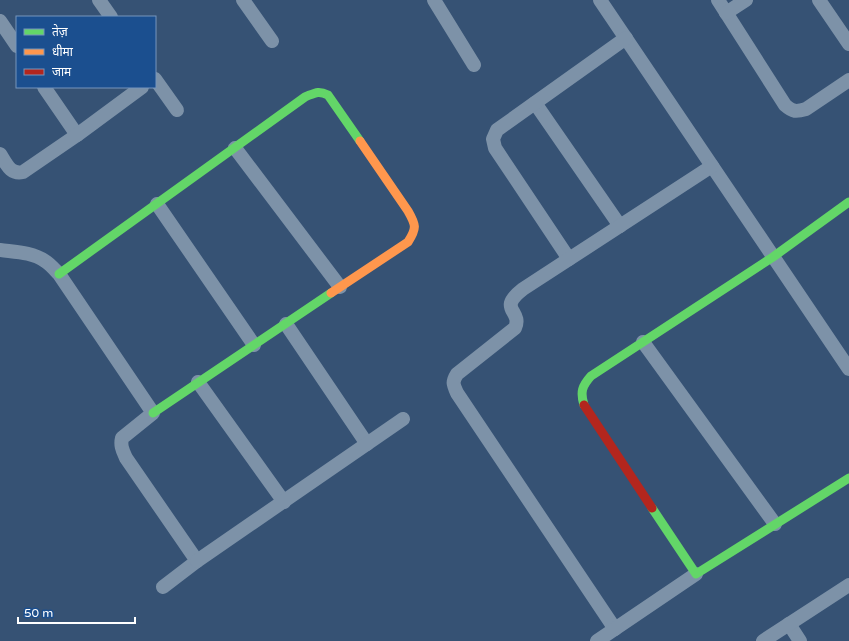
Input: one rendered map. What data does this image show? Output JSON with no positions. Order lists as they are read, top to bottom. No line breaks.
{"legend":["तेज़","धीमा","जाम"],"scale_bar":"50 m"}
